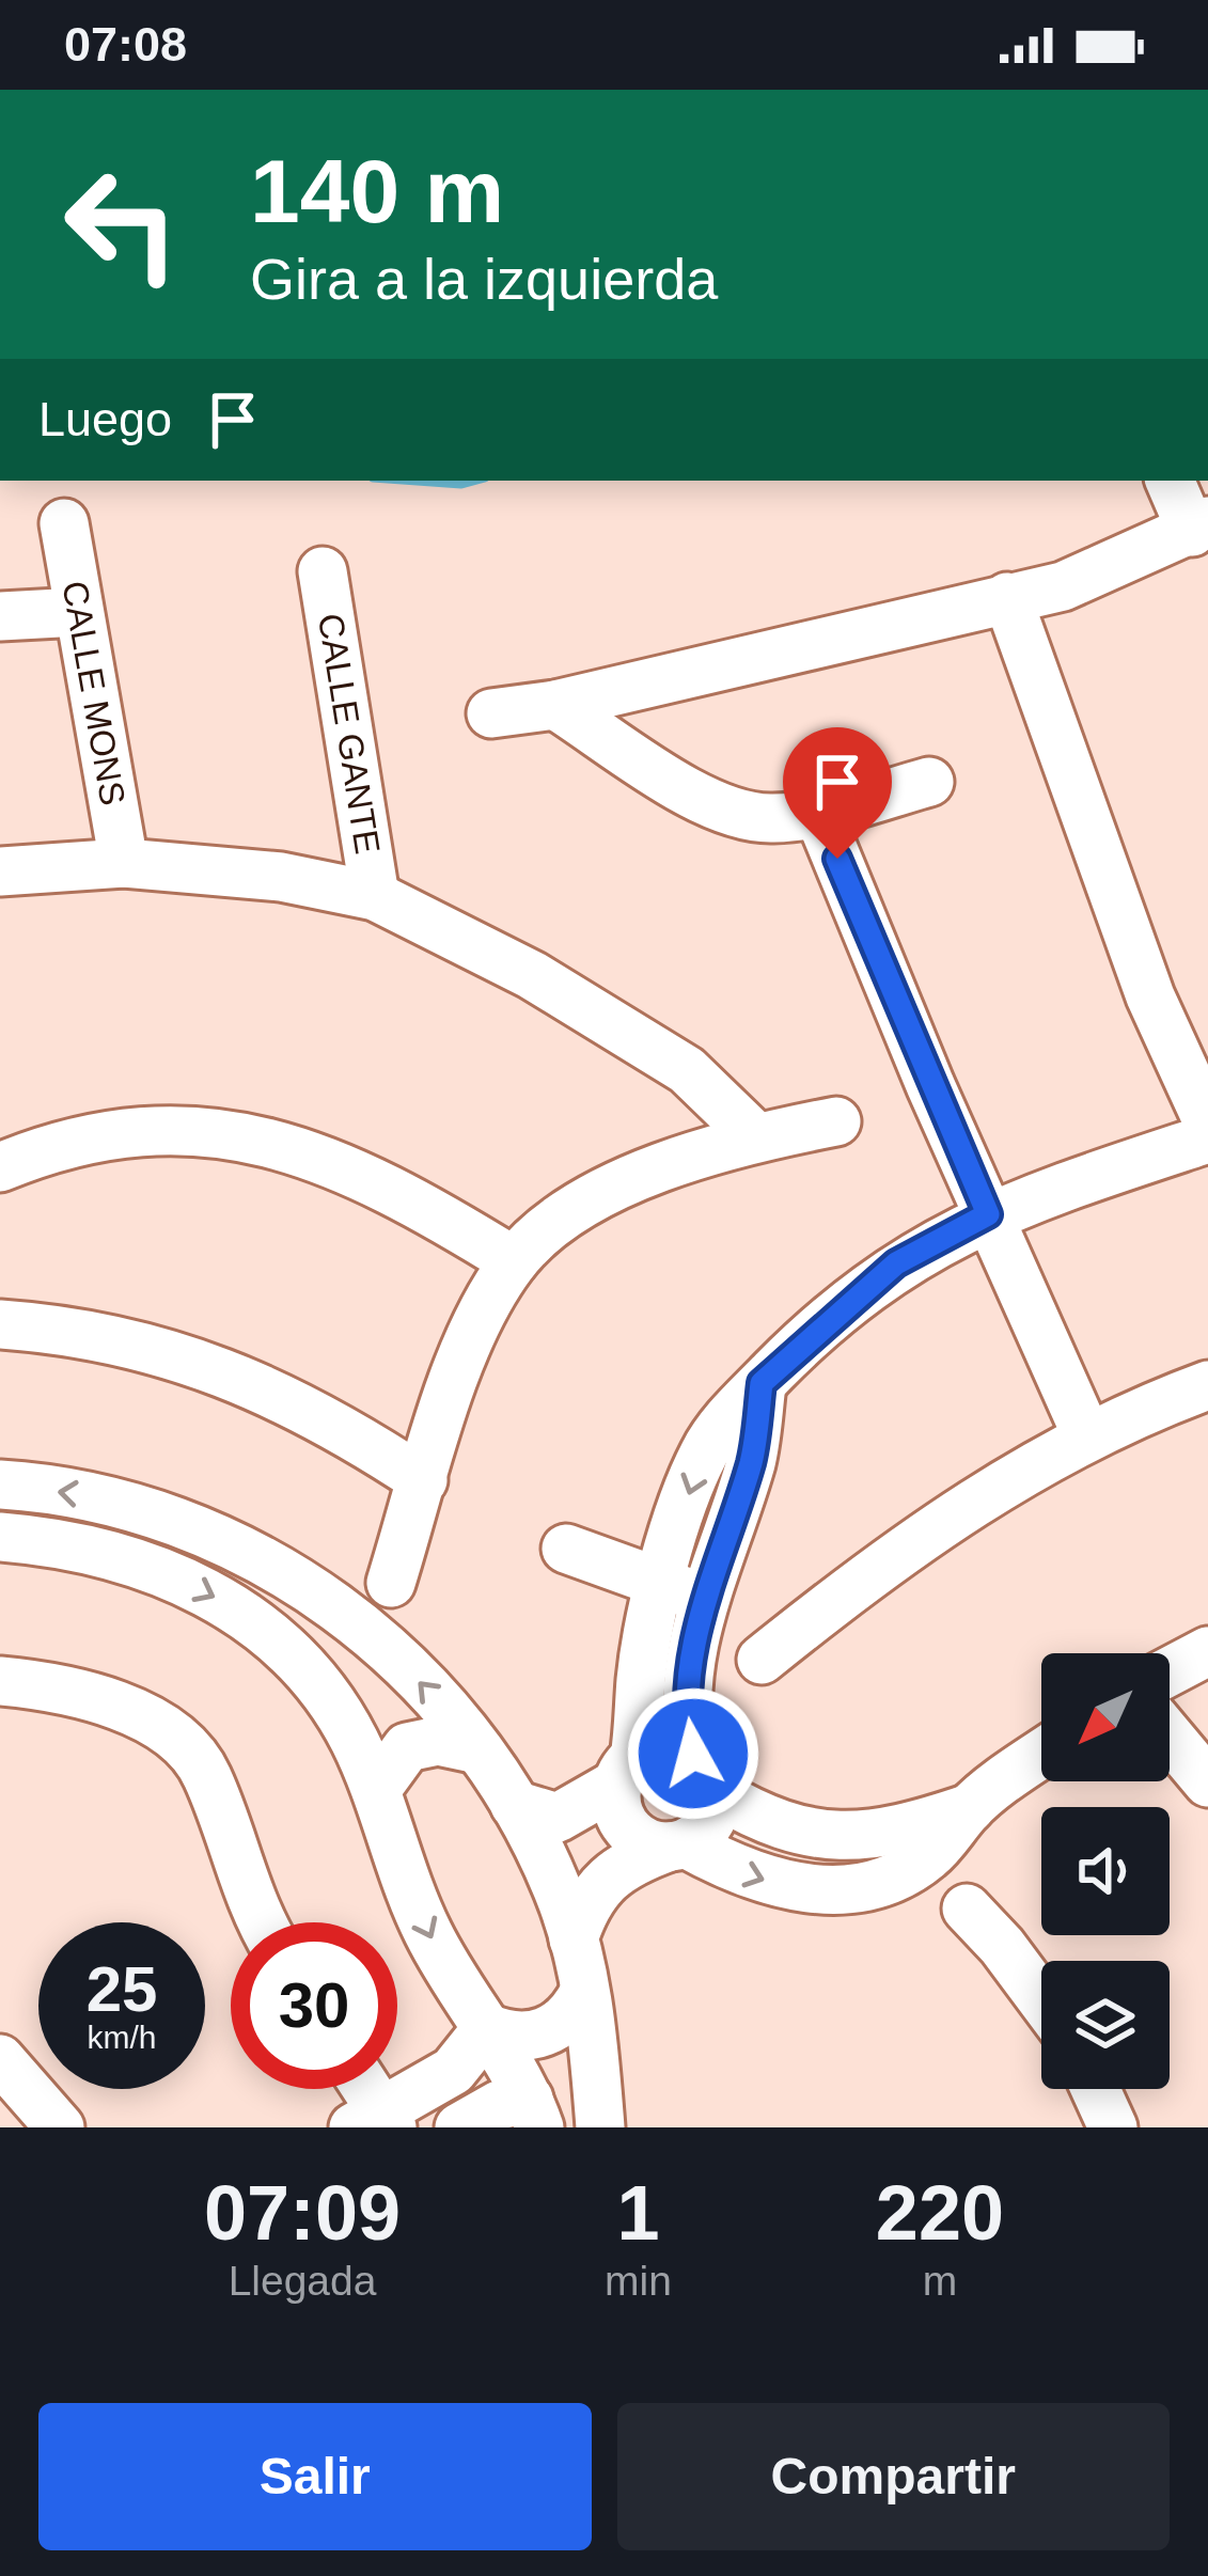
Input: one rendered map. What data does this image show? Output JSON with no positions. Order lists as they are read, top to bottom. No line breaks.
{"streets":{"street":["CALLE MONS","CALLE GANTE"]},"north":"bottom left","page":{"status":"07:08","turn":["140 m","Gira a la izquierda"],"then":"Luego","speed":"25 km/h","limit":"30","eta":["07:09","Llegada","1","min","220","m"],"buttons":["Salir","Compartir"]}}
